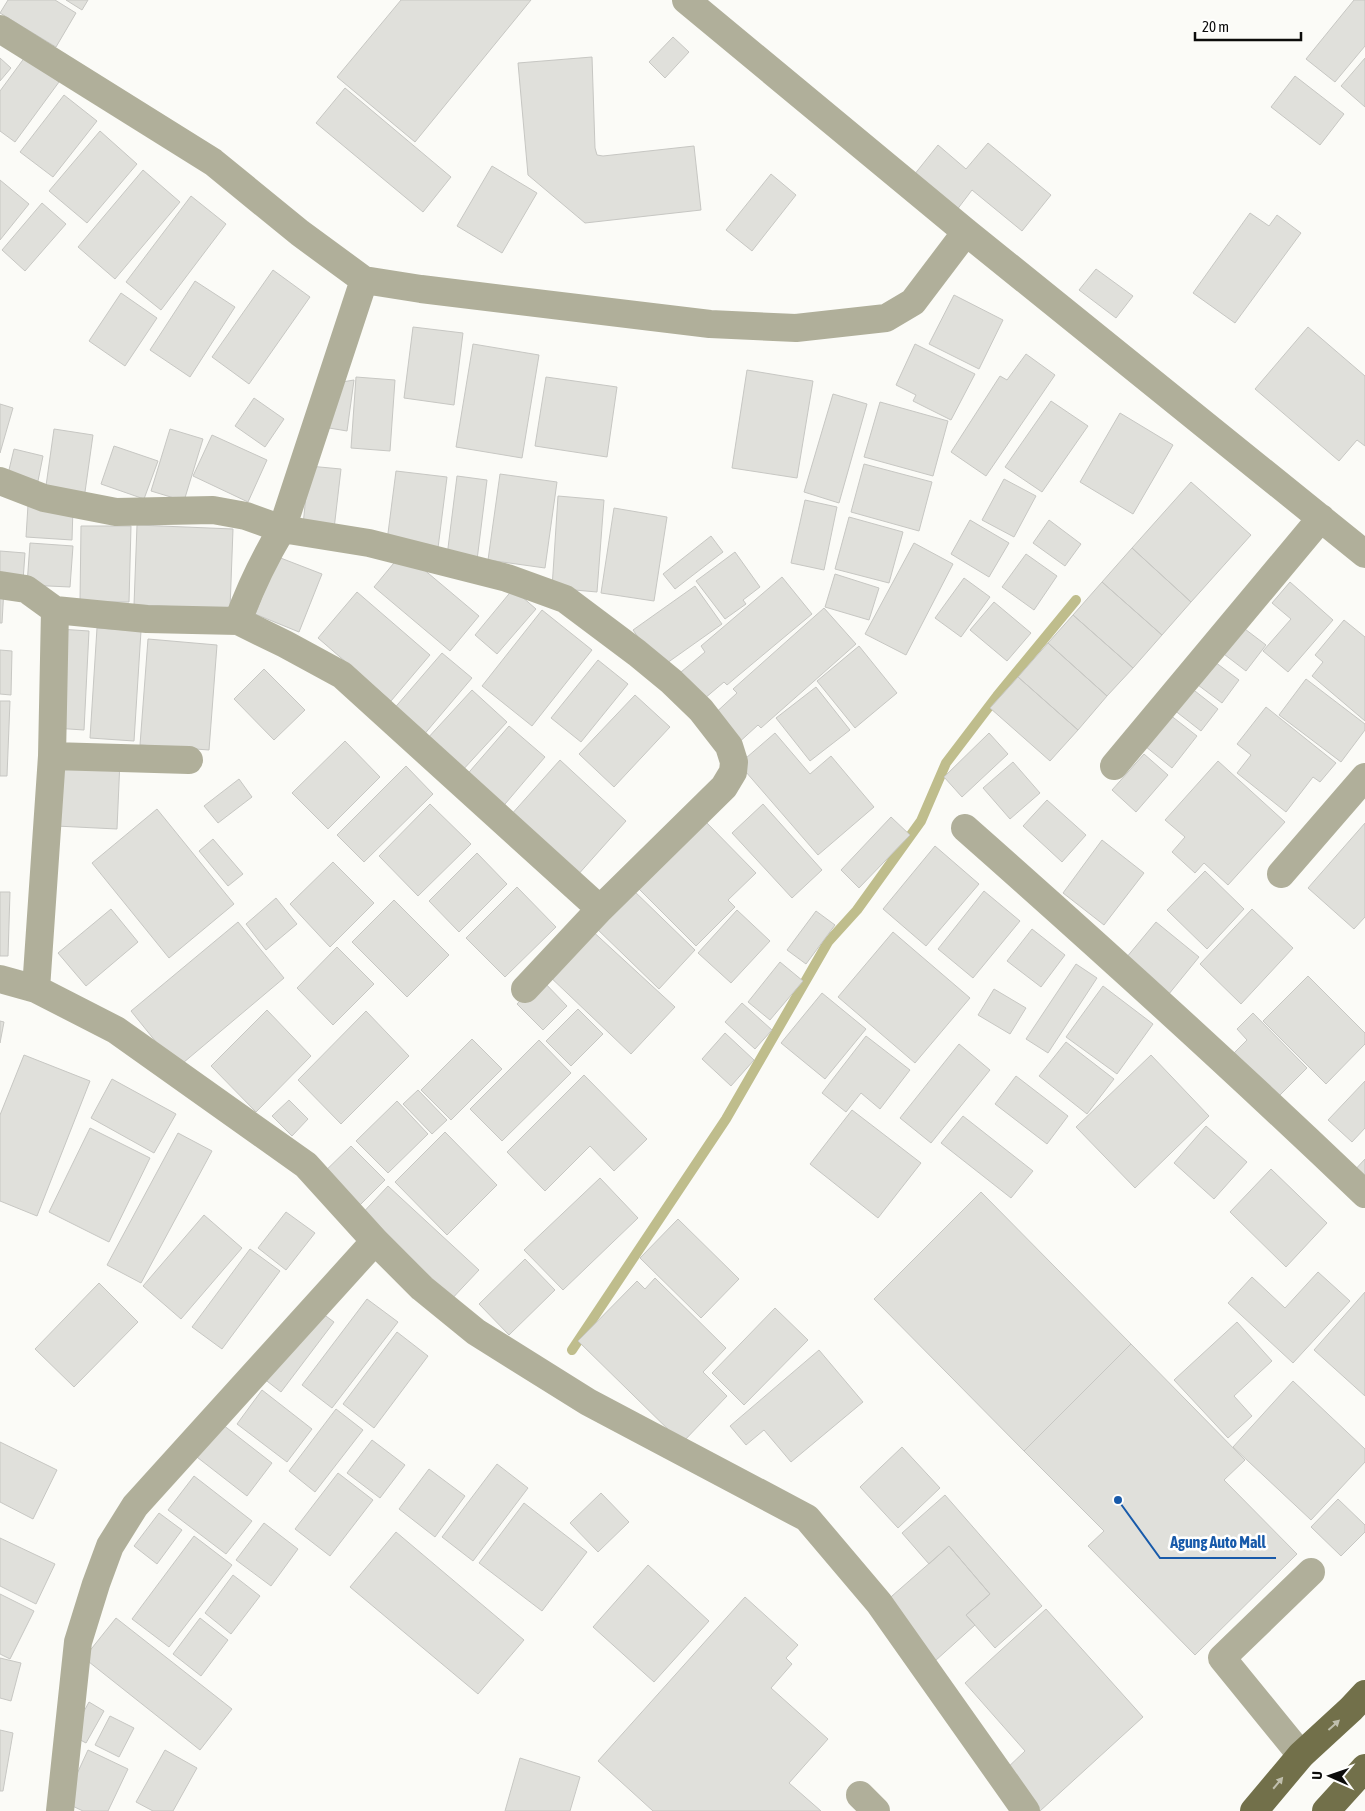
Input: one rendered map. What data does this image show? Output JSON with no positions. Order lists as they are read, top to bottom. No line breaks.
{"places":["Agung Auto Mall"],"scale_bar":"20 m","north":"left"}
